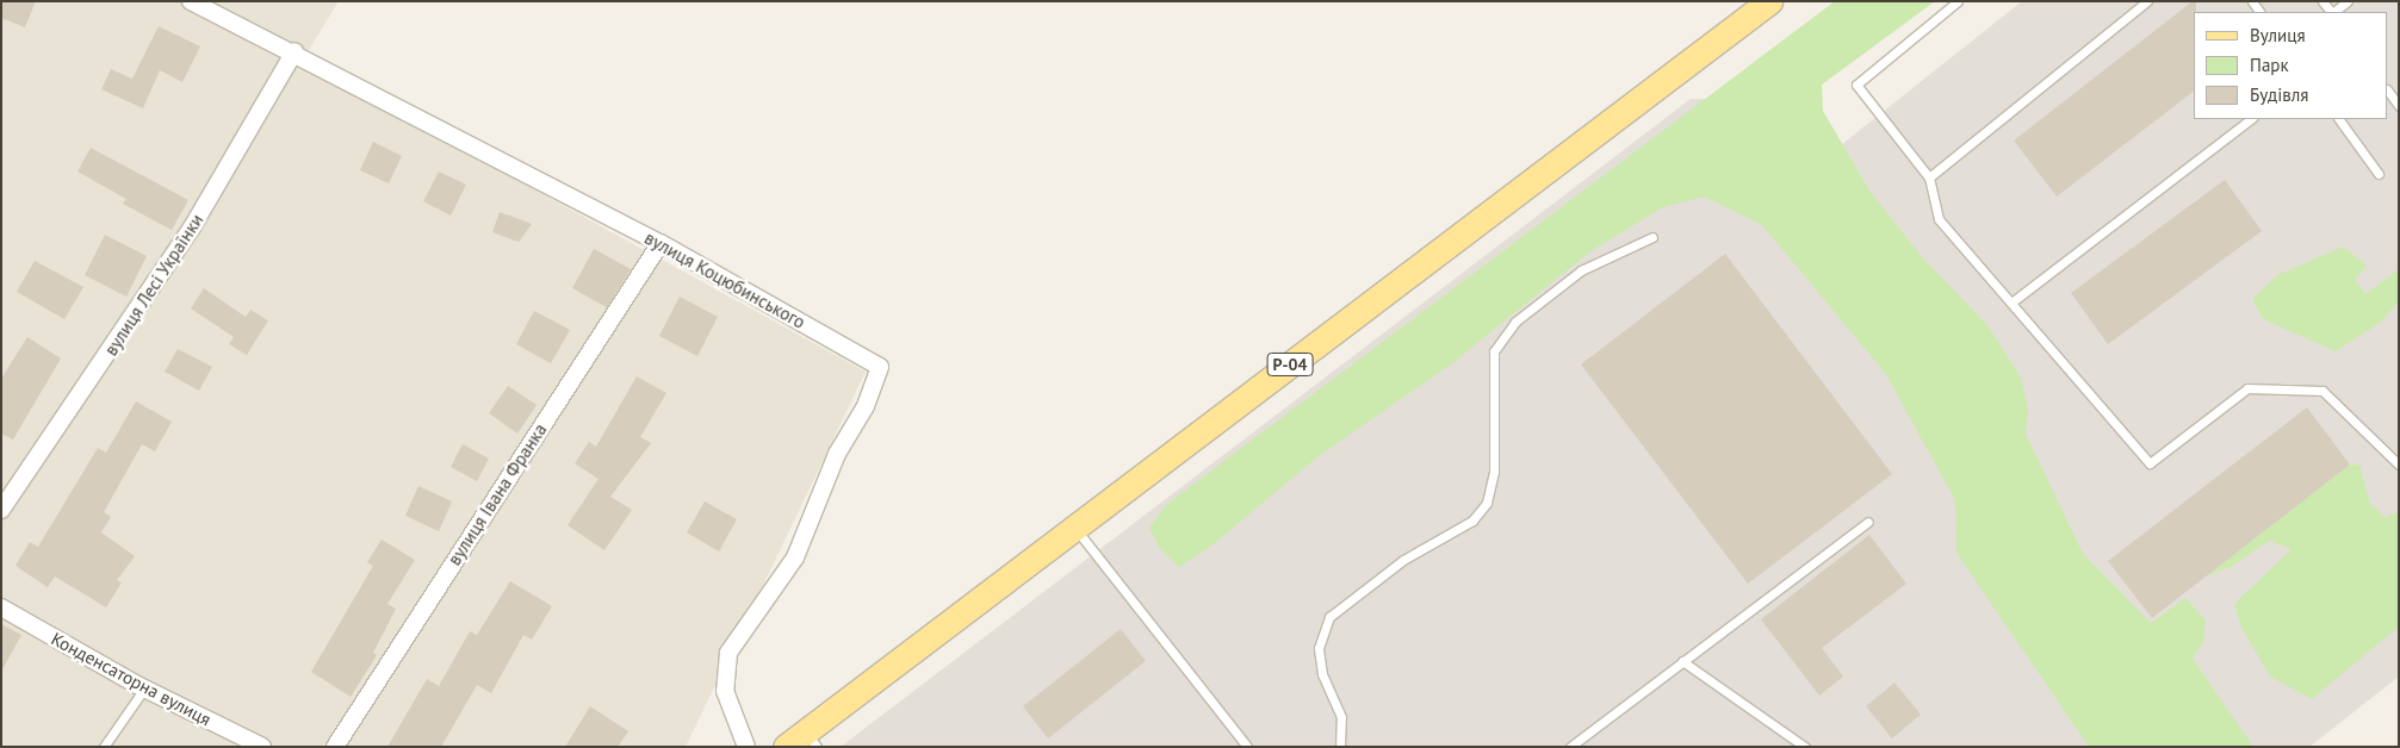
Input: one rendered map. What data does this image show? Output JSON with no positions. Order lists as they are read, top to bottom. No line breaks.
{"streets":{"main road":["Р-04"],"street":["вулиця Коцюбинського","вулиця Лесі Українки","вулиця Івана Франка","Конденсаторна вулиця"]},"crossings":[["вулиця Коцюбинського","вулиця Лесі Українки"],["вулиця Коцюбинського","вулиця Івана Франка"]],"legend":["Вулиця","Парк","Будівля"]}
